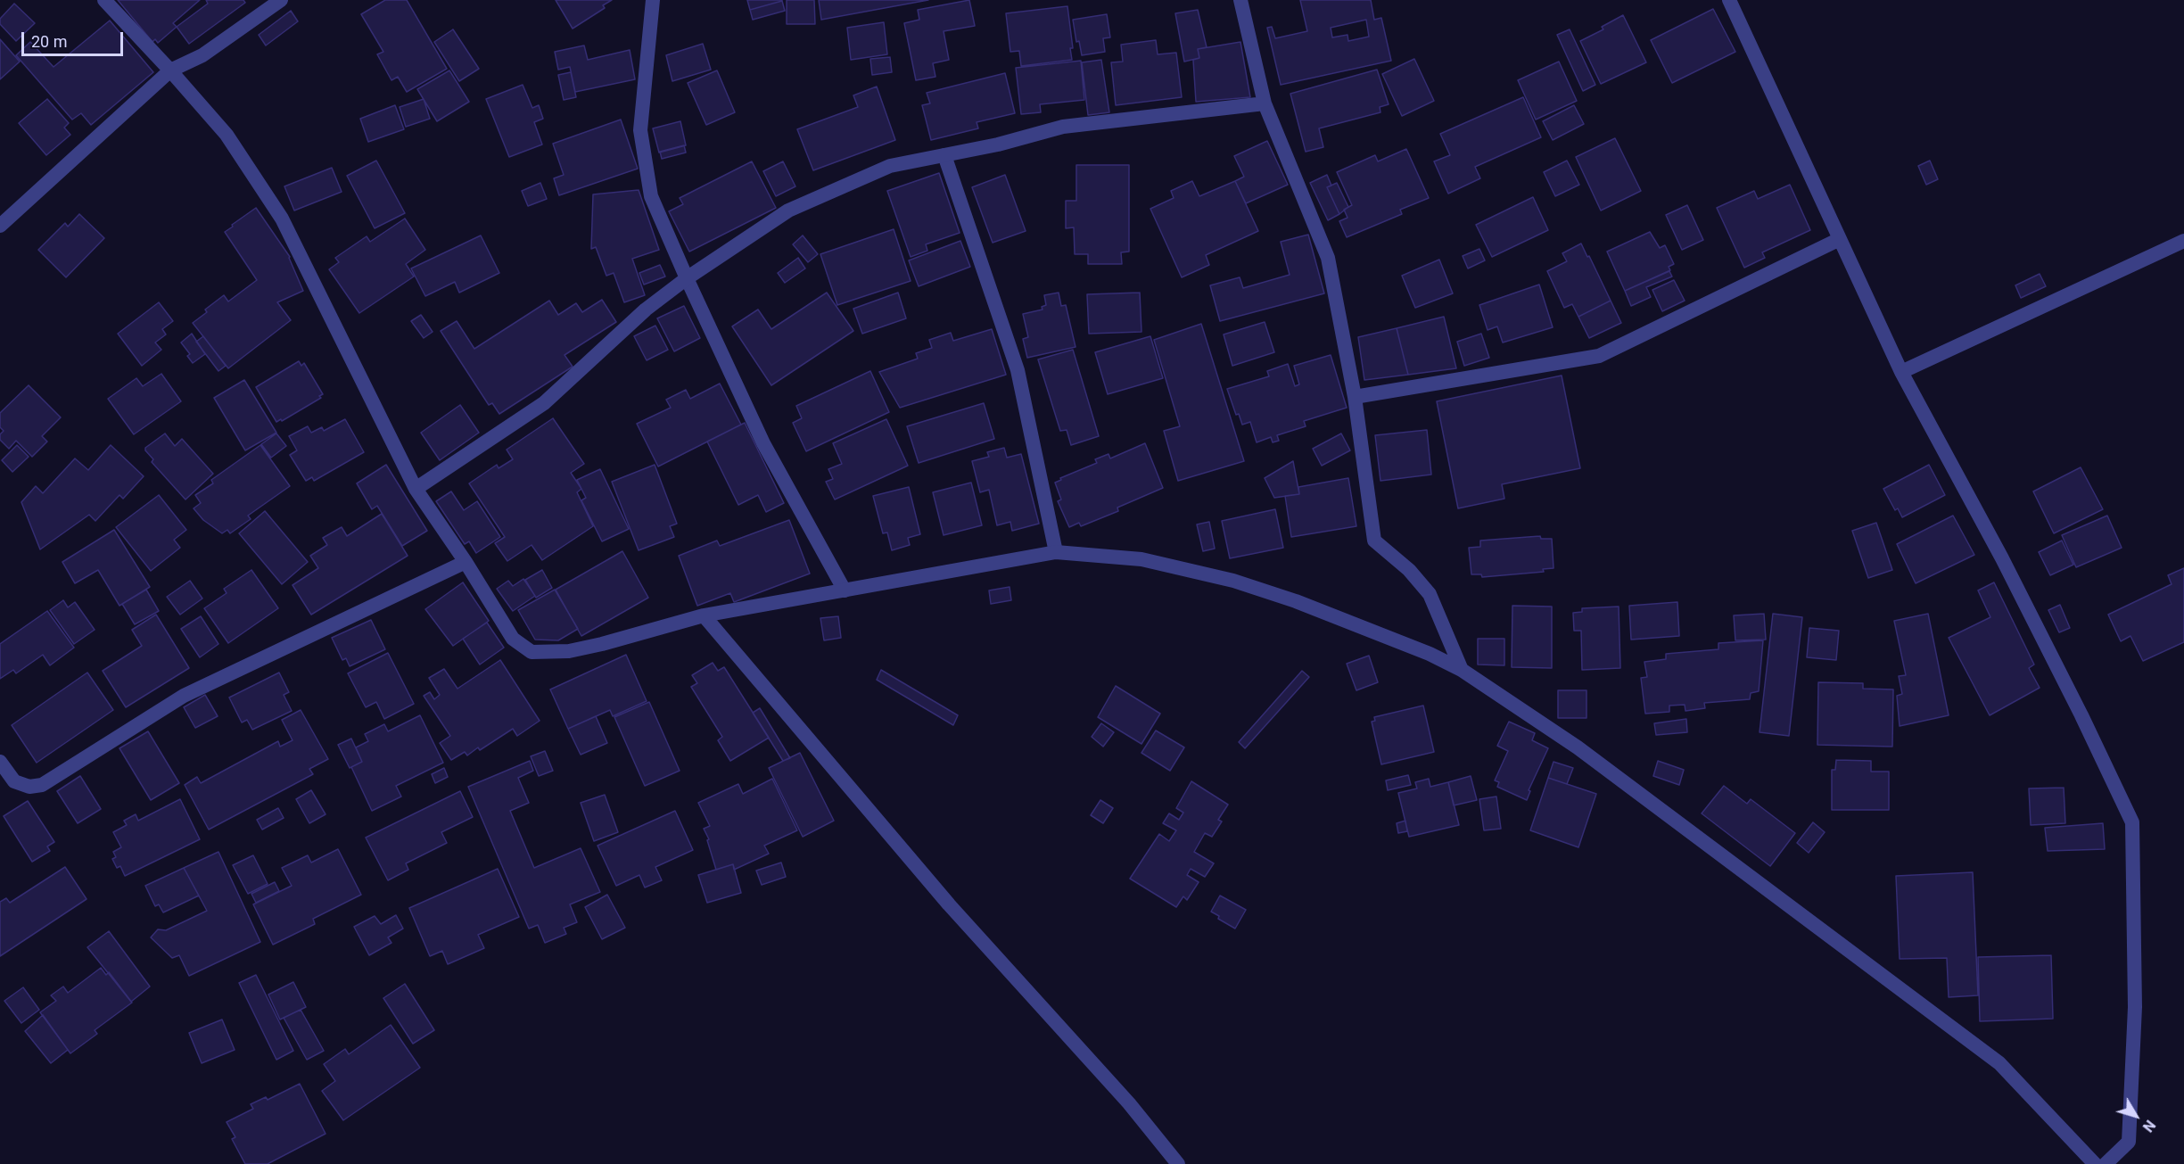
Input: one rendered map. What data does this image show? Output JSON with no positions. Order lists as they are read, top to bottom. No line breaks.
{"scale_bar":"20 m","north":"bottom right"}
